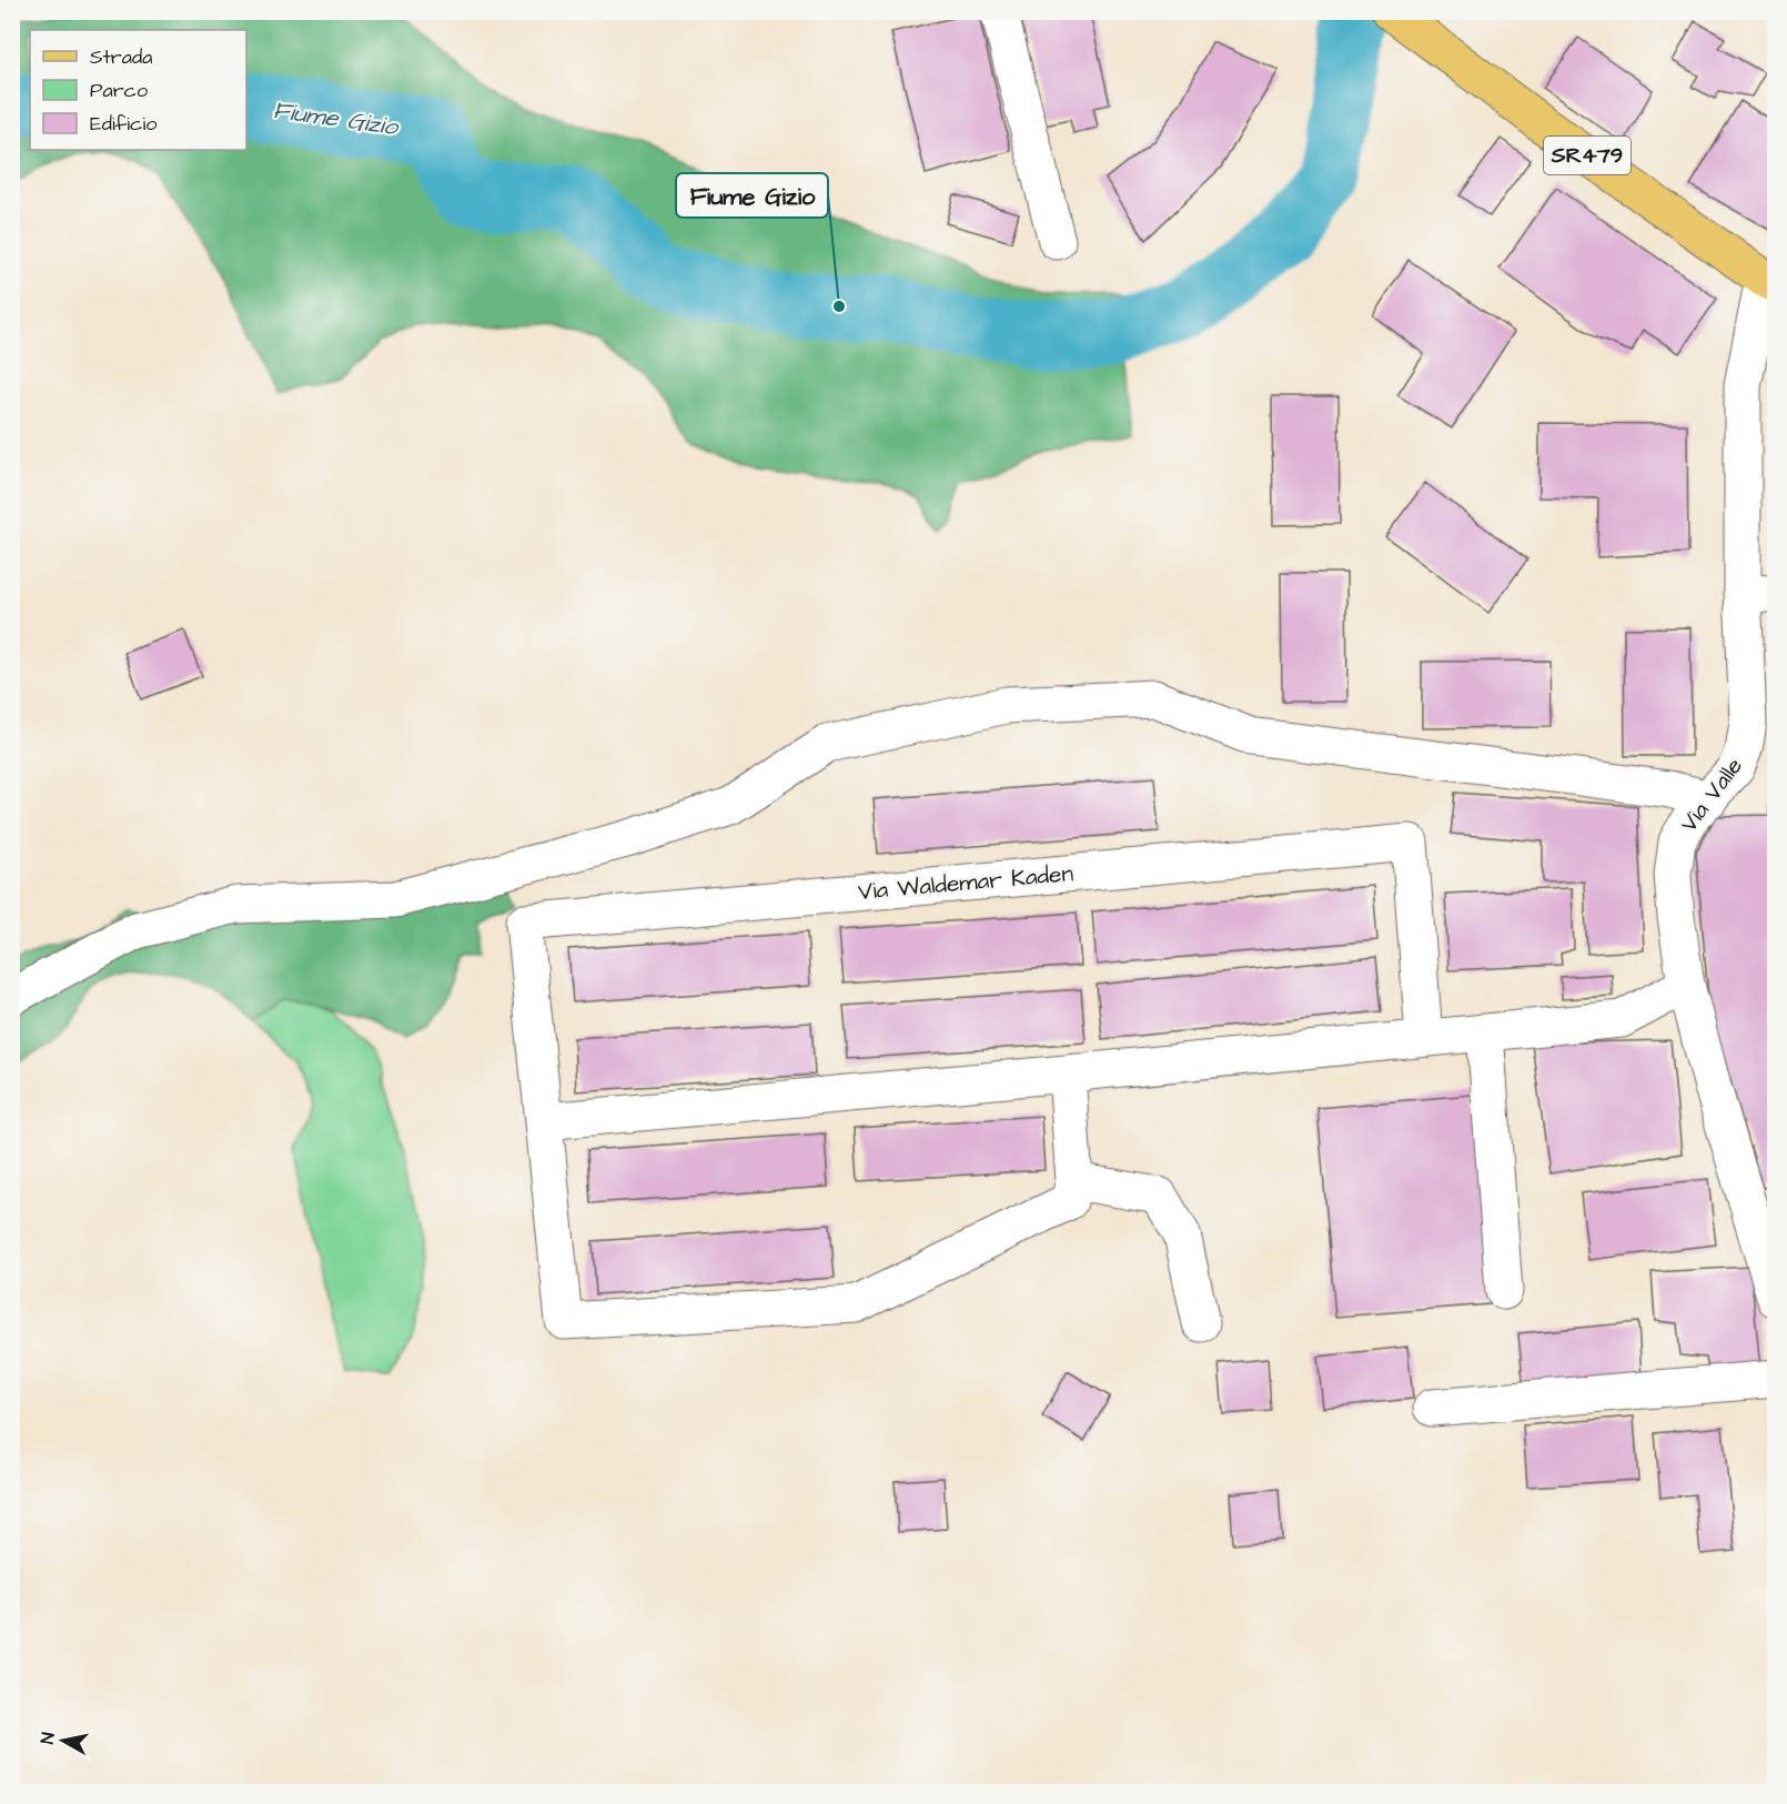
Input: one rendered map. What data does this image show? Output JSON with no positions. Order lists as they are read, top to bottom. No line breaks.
{"streets":{"main road":["SR479"],"street":["Via Valle","Via Waldemar Kaden"]},"crossings":[["SR479","Via Valle"]],"water":["Fiume Gizio"],"places":["Fiume Gizio"],"legend":["Strada","Parco","Edificio"],"north":"left"}
